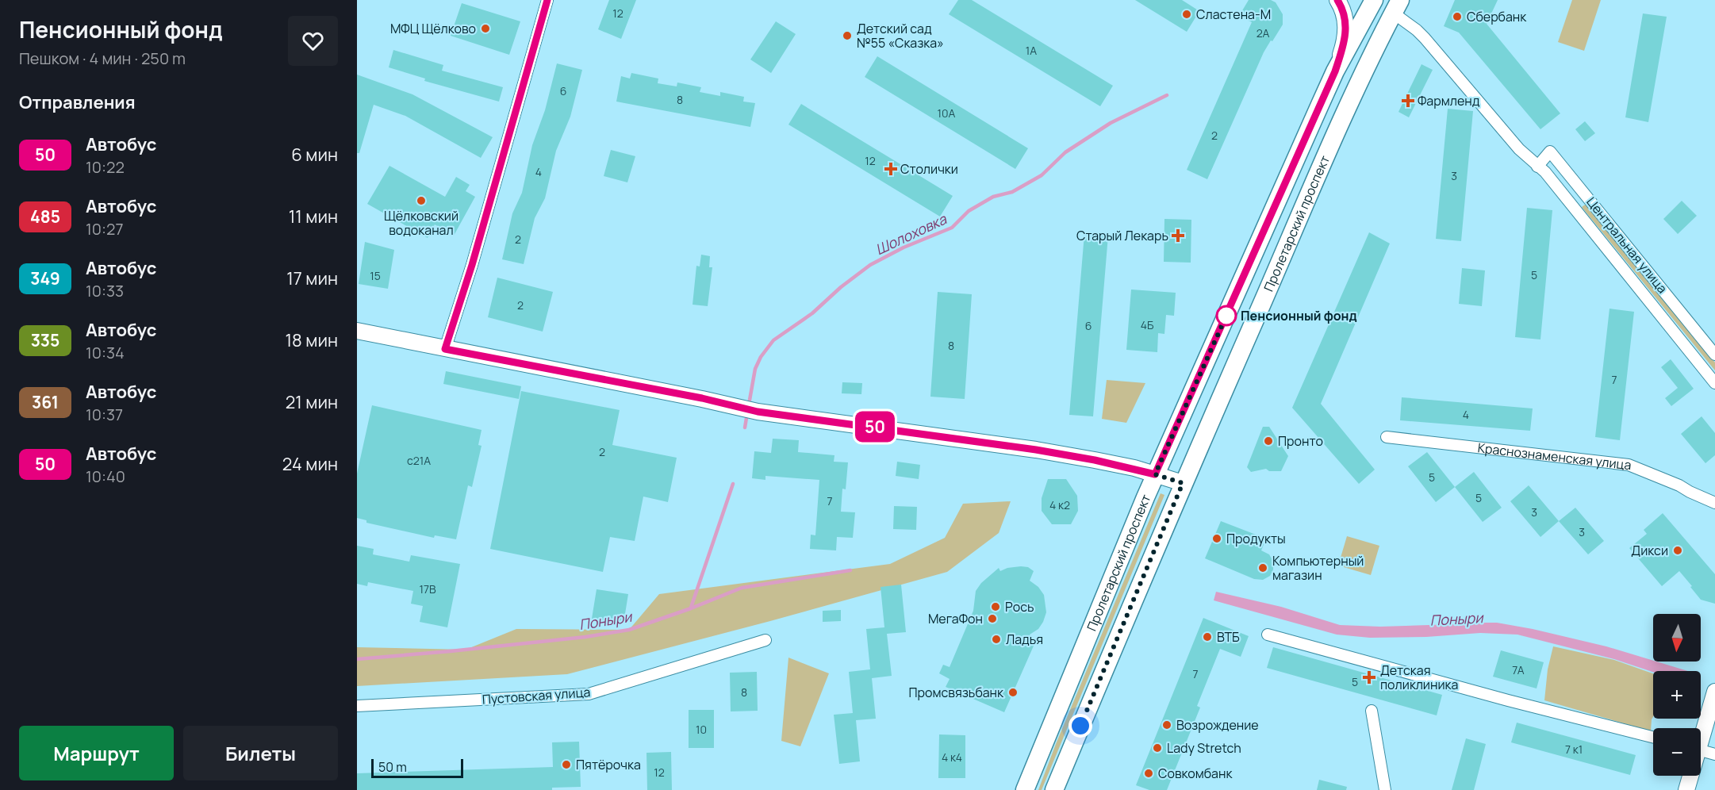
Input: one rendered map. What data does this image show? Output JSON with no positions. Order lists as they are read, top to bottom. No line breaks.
{"streets":{"main road":["Пролетарский проспект"],"street":["Центральная улица","Краснознаменская улица","Пустовская улица"]},"crossings":[["Пролетарский проспект","Центральная улица"]],"water":["Шолоховка","Поныри"],"places":{"other":["Сластена-М","Сбербанк","МФЦ Щёлково","Детский сад №55 «Сказка»","Щёлковский водоканал","Пенсионный фонд","Пронто","Продукты","Дикси","Компьютерный магазин","Рось","МегаФон","ВТБ","Ладья","Промсвязьбанк","Возрождение","Lady Stretch","Пятёрочка","Совкомбанк"],"health":["Фармленд","Столички","Старый Лекарь","Детская поликлиника"]},"lines":["bus line 50"],"house_numbers":["12","2А","1А","6","8","10А","2","12","4","3","2","5","15","2","4Б","6","8","7","4","2","с21А","5","5","7","4 к2","3","3","17В","7А","7","5","8","10","7 к1","4 к4","12"],"scale_bar":"50 m","north":"bottom","page":{"heading":[["Пенсионный фонд","Пешком · 4 мин · 250 m"],"Отправления"],"on_map":"50","list":[{"mark":"50","name":"Автобус","note":"10:22","value":"6 мин"},{"mark":"485","name":"Автобус","note":"10:27","value":"11 мин"},{"mark":"349","name":"Автобус","note":"10:33","value":"17 мин"},{"mark":"335","name":"Автобус","note":"10:34","value":"18 мин"},{"mark":"361","name":"Автобус","note":"10:37","value":"21 мин"},{"mark":"50","name":"Автобус","note":"10:40","value":"24 мин"}],"map_buttons":["+","−"],"buttons":["Маршрут","Билеты"],"scale":"50 m"}}
